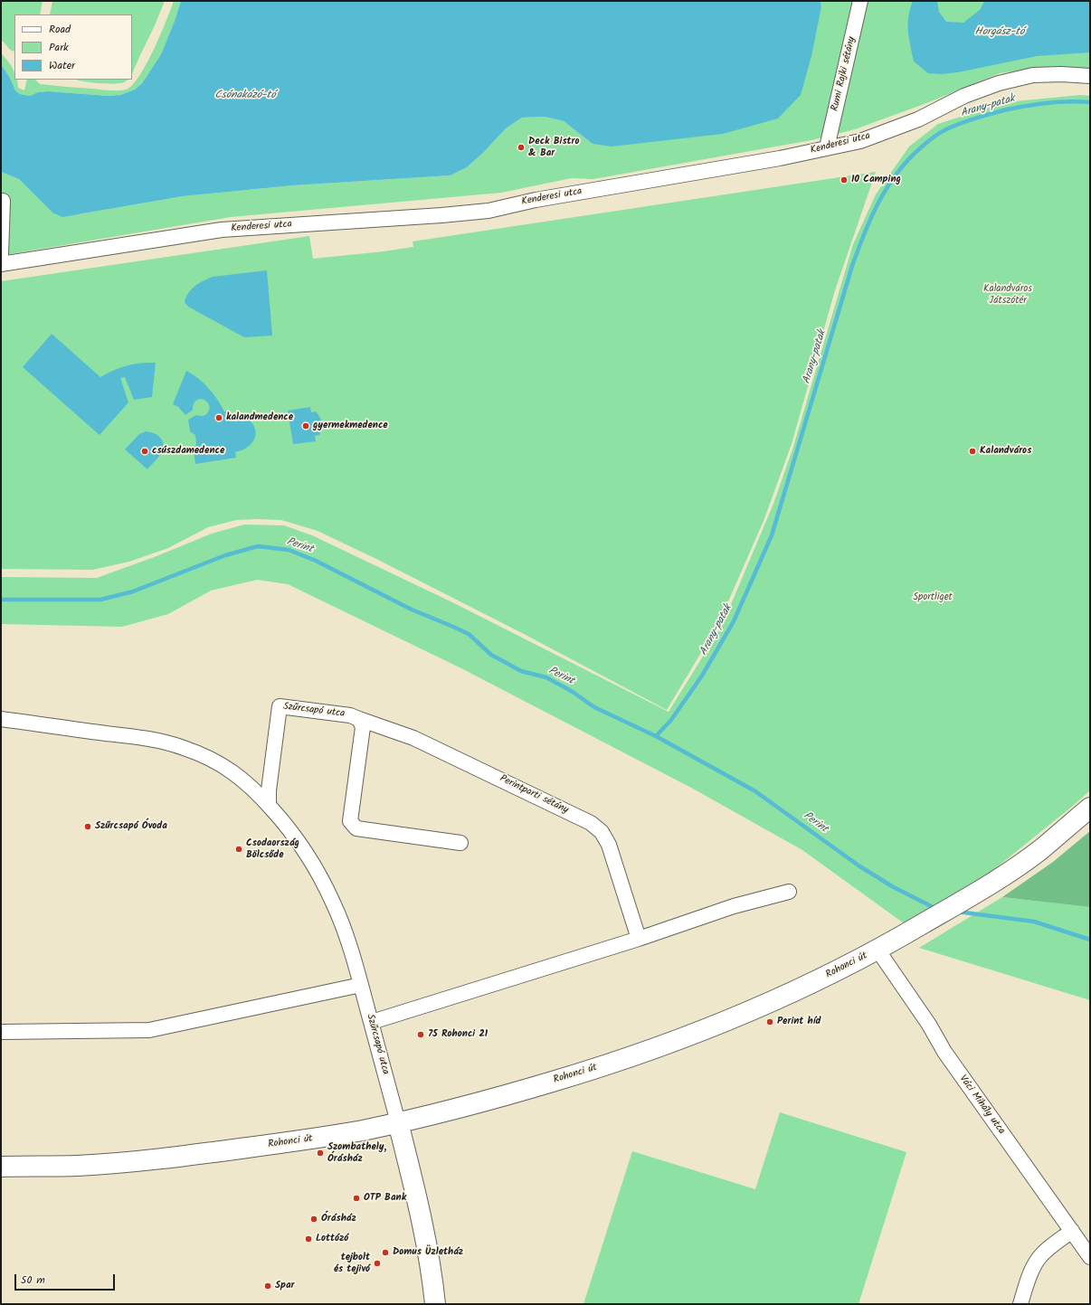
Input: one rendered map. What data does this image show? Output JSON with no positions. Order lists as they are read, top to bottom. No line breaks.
{"streets":{"main road":["Szűrcsapó utca","Rohonci út"],"street":["Rumi Rajki sétány","Kenderesi utca","Perintparti sétány","Váci Mihály utca"]},"crossings":[["Rumi Rajki sétány","Kenderesi utca"],["Szűrcsapó utca","Perintparti sétány"],["Szűrcsapó utca","Rohonci út"],["Rohonci út","Váci Mihály utca"]],"water":["Horgász-tó","Csónakázó-tó","Arany-patak","Perint"],"parks":["Kalandváros Játszótér","Sportliget"],"places":["Deck Bistro & Bar","10 Camping","kalandmedence","gyermekmedence","csúszdamedence","Kalandváros","Szűrcsapó Óvoda","Csodaország Bölcsőde","Perint híd","75 Rohonci 21","Szombathely, Órásház","OTP Bank","Órásház","Lottózó","Domus Üzletház","tejbolt és tejivó","Spar"],"legend":["Road","Park","Water"],"scale_bar":"50 m"}
